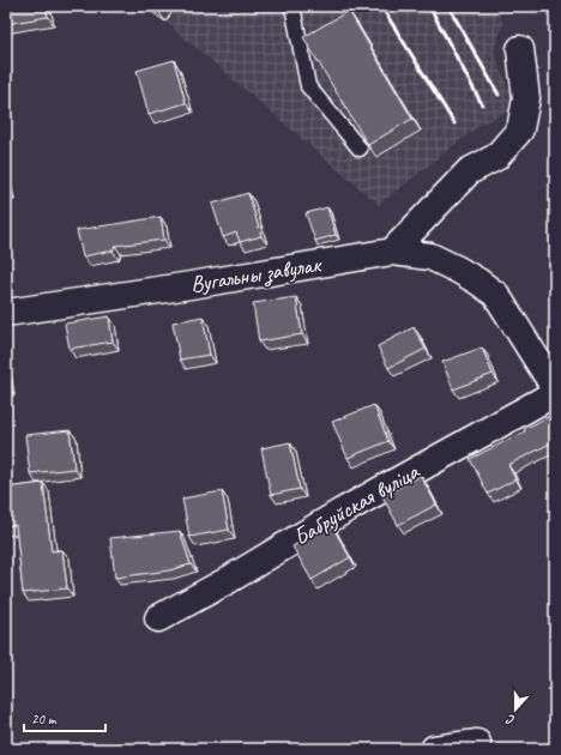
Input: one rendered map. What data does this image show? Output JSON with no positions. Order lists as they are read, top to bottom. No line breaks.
{"streets":{"street":["Вугальны завулак","Бабруйская вуліца"]},"scale_bar":"20 m","north":"bottom"}
